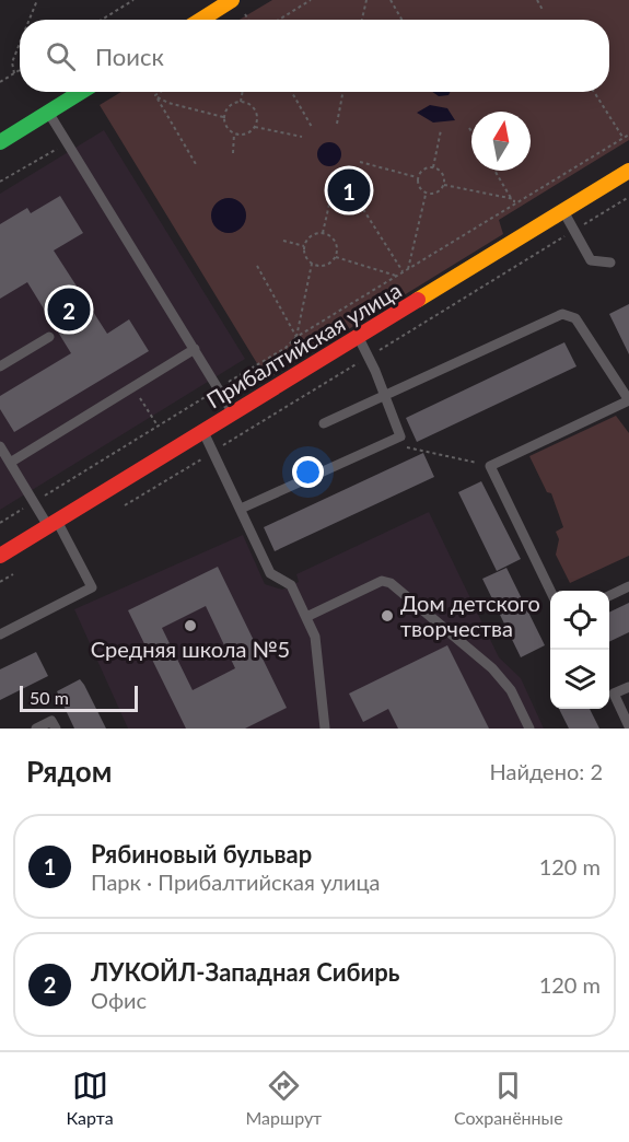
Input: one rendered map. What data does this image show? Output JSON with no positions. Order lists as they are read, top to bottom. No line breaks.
{"streets":{"street":["Прибалтийская улица"]},"places":["Дом детского творчества","Средняя школа №5"],"scale_bar":"50 m","north":"top","page":{"search":"Поиск","pins":["1","2"],"scale":"50 m","heading":["Рядом","Найдено: 2"],"list":[{"mark":"1","name":"Рябиновый бульвар","note":"Парк · Прибалтийская улица","value":"120 m"},{"mark":"2","name":"ЛУКОЙЛ-Западная Сибирь","note":"Офис","value":"120 m"}],"nav":["Карта","Маршрут","Сохранённые"]}}
